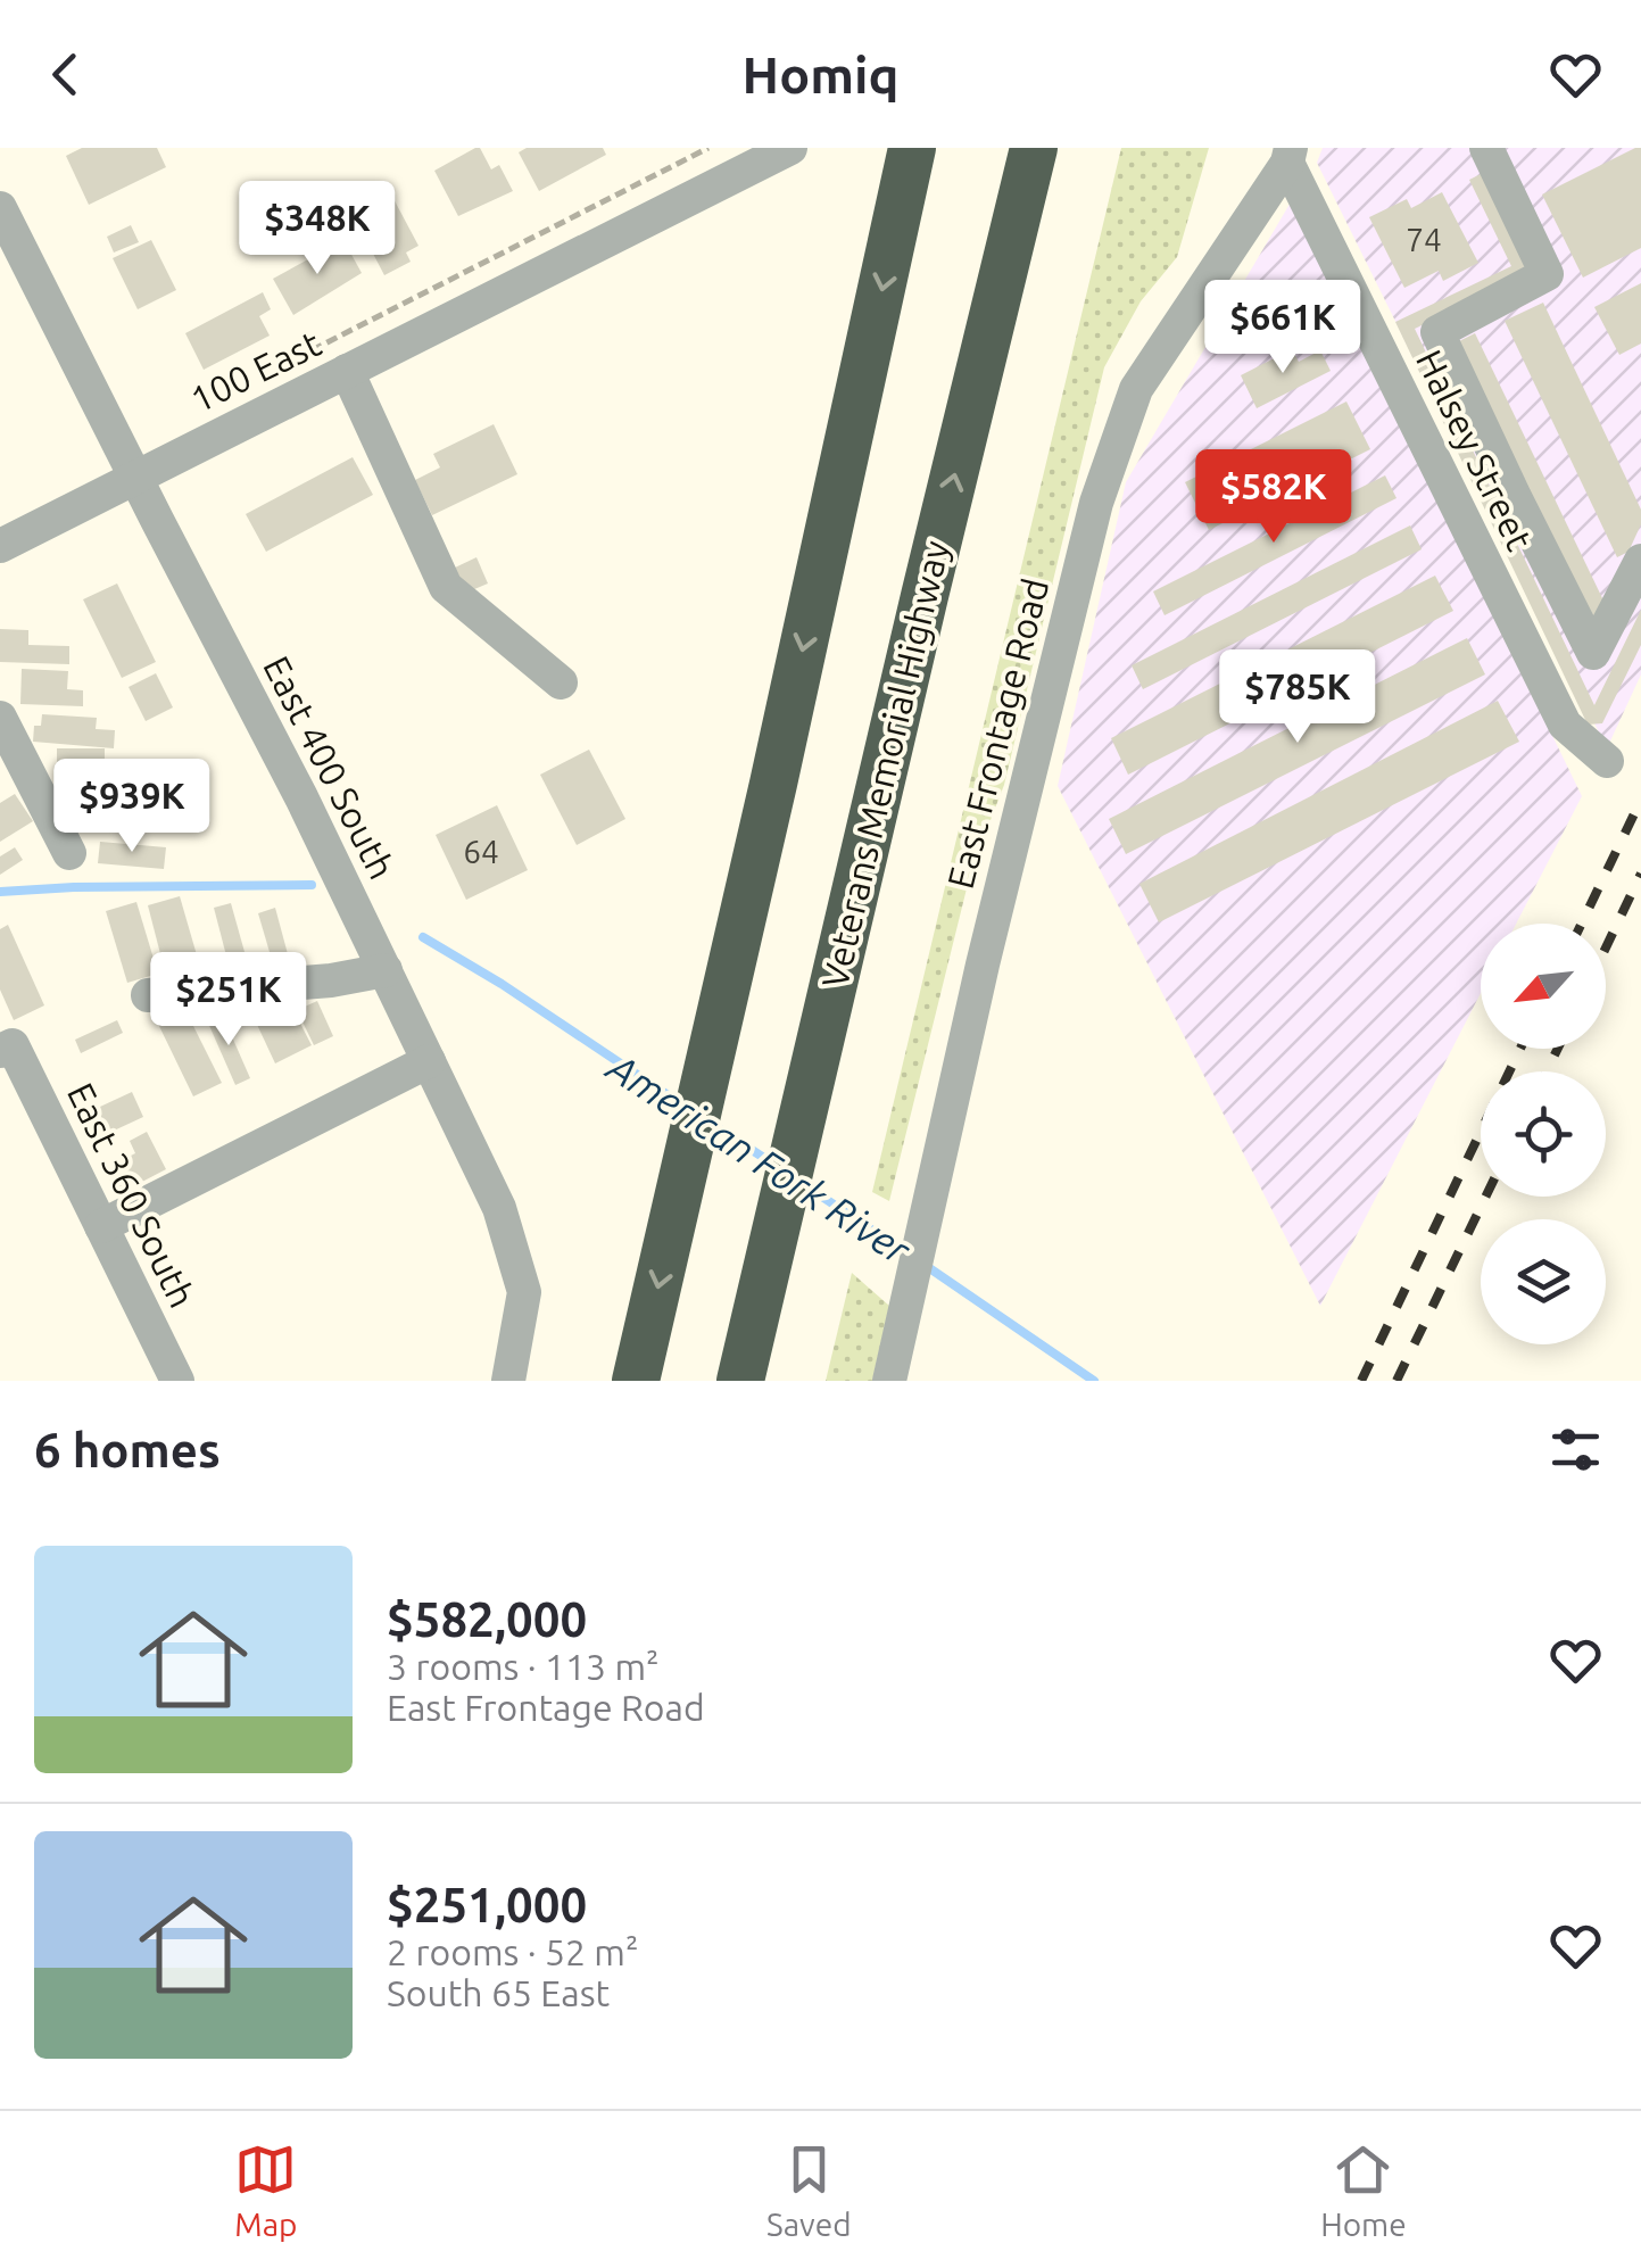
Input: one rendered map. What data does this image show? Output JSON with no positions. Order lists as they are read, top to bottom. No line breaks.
{"streets":{"highway":["Veterans Memorial Highway"],"street":["100 East","Halsey Street","East Frontage Road","East 400 South","East 360 South"]},"crossings":[["100 East","East 400 South"],["Halsey Street","East Frontage Road"]],"water":["American Fork River"],"house_numbers":["74","64"],"north":"bottom left","page":{"header":"Homiq","price":["$348K","$661K","$582K","$785K","$939K","$251K"],"heading":"6 homes","list":[{"name":"$582,000","note":"3 rooms · 113 m² · East Frontage Road"},{"name":"$251,000","note":"2 rooms · 52 m² · South 65 East"}],"tabs":["Map","Saved","Home"]}}
